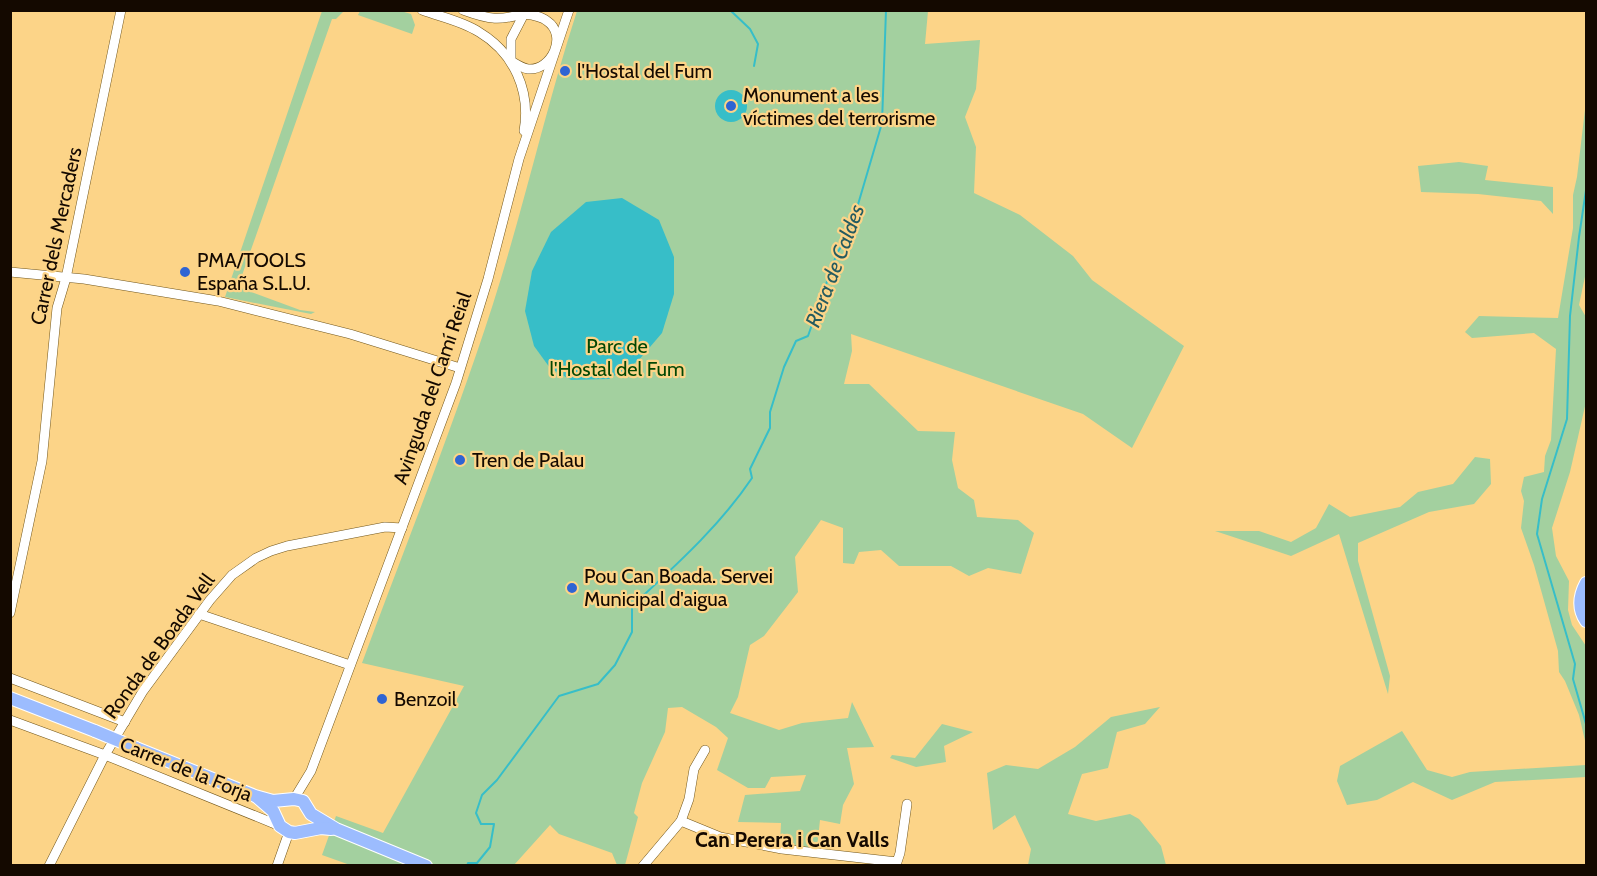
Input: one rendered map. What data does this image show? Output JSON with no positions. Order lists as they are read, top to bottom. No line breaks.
{"streets":{"street":["Carrer dels Mercaders","Avinguda del Camí Reial","Ronda de Boada Vell","Carrer de la Forja"]},"crossings":[["Avinguda del Camí Reial","Ronda de Boada Vell"],["Avinguda del Camí Reial","Carrer de la Forja"],["Ronda de Boada Vell","Carrer de la Forja"]],"districts":["Can Perera i Can Valls"],"water":["Riera de Caldes"],"parks":["Parc de l'Hostal del Fum"],"places":["l'Hostal del Fum","Monument a les víctimes del terrorisme","PMA/TOOLS España S.L.U.","Tren de Palau","Pou Can Boada. Servei Municipal d'aigua","Benzoil"]}
